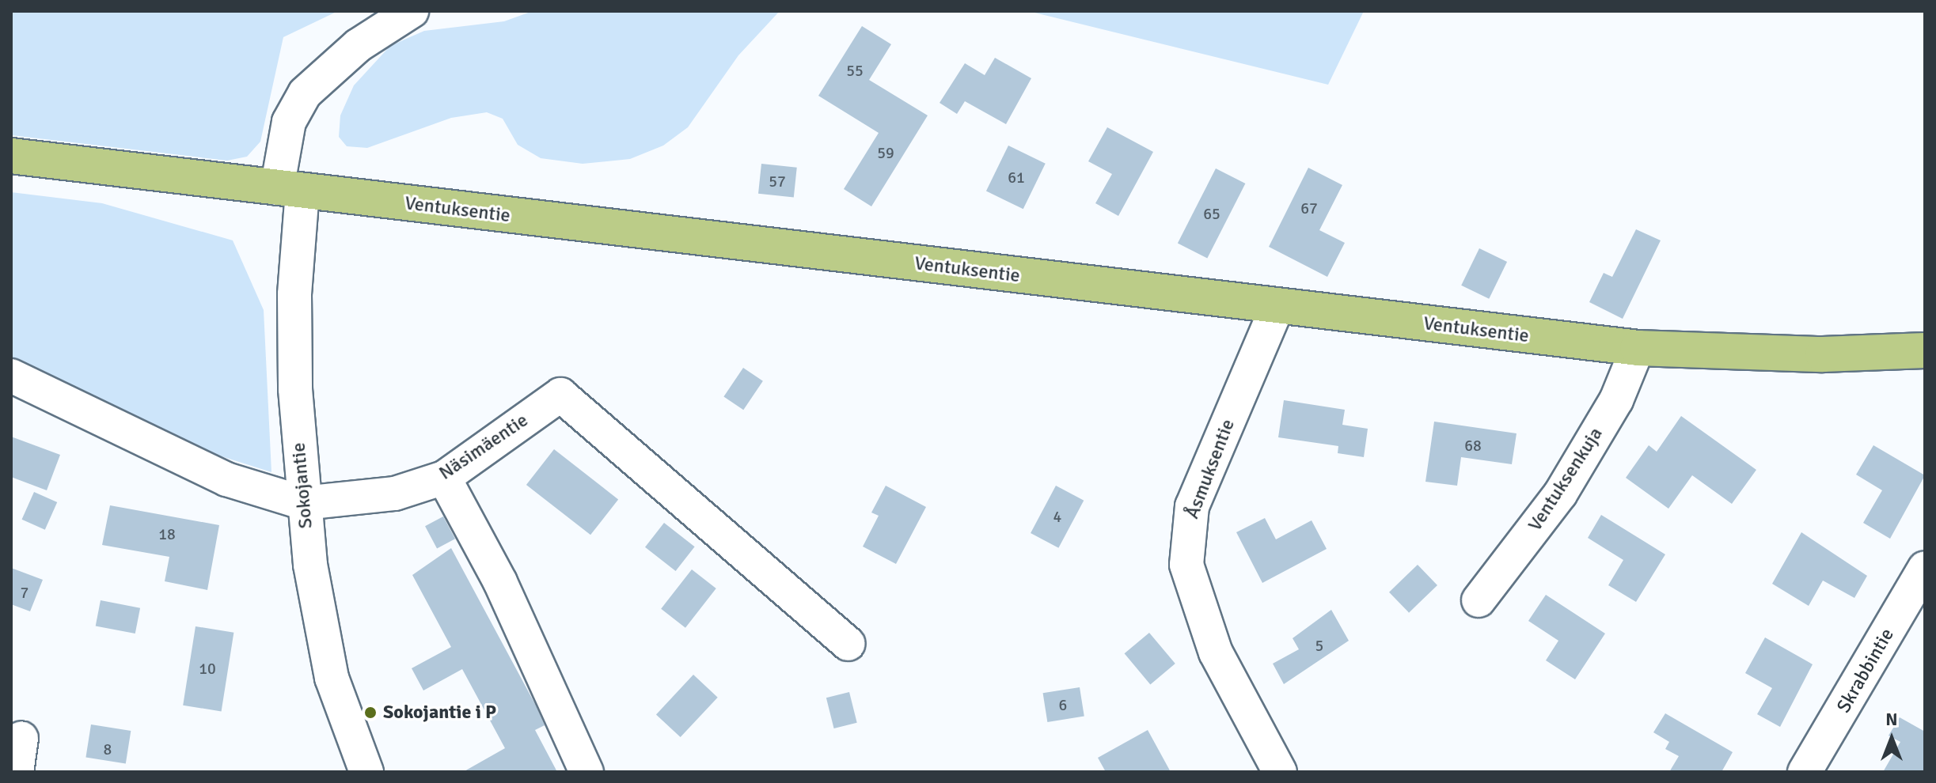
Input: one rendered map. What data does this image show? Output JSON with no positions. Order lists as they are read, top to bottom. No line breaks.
{"streets":{"main road":["Ventuksentie"],"street":["Näsimäentie","Åsmuksentie","Ventuksenkuja","Sokojantie","Skrabbintie"]},"crossings":[["Ventuksentie","Åsmuksentie"],["Ventuksentie","Ventuksenkuja"],["Ventuksentie","Sokojantie"],["Näsimäentie","Sokojantie"]],"places":["Sokojantie i P"],"house_numbers":["55","59","61","57","67","65","68","4","18","7","5","10","6","8"],"north":"top"}
